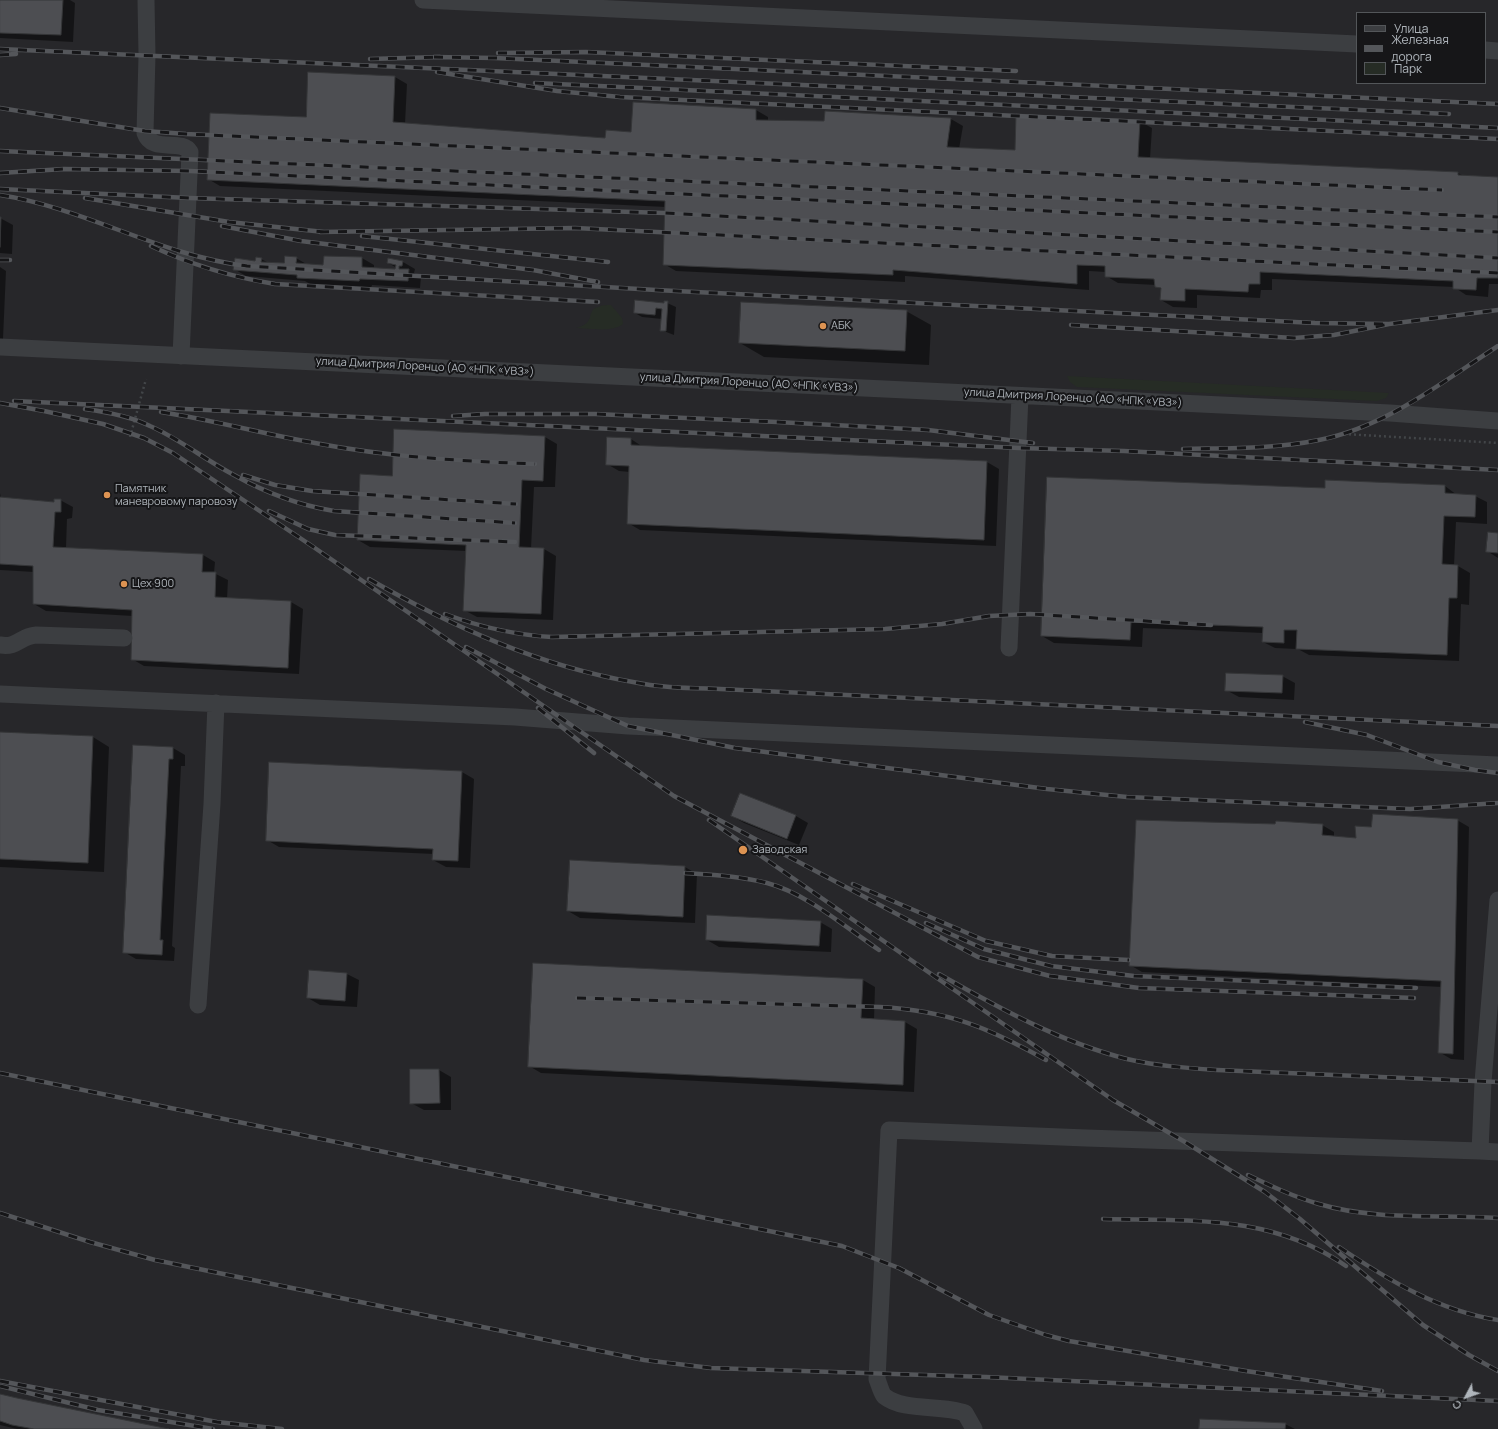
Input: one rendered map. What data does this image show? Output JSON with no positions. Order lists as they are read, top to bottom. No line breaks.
{"streets":{"lane":["улица Дмитрия Лоренцо (АО «НПК «УВЗ»)"]},"places":["АБК","Памятник маневровому паровозу","Цех 900","Заводская"],"legend":["Улица","Железная дорога","Парк"],"north":"bottom left"}
